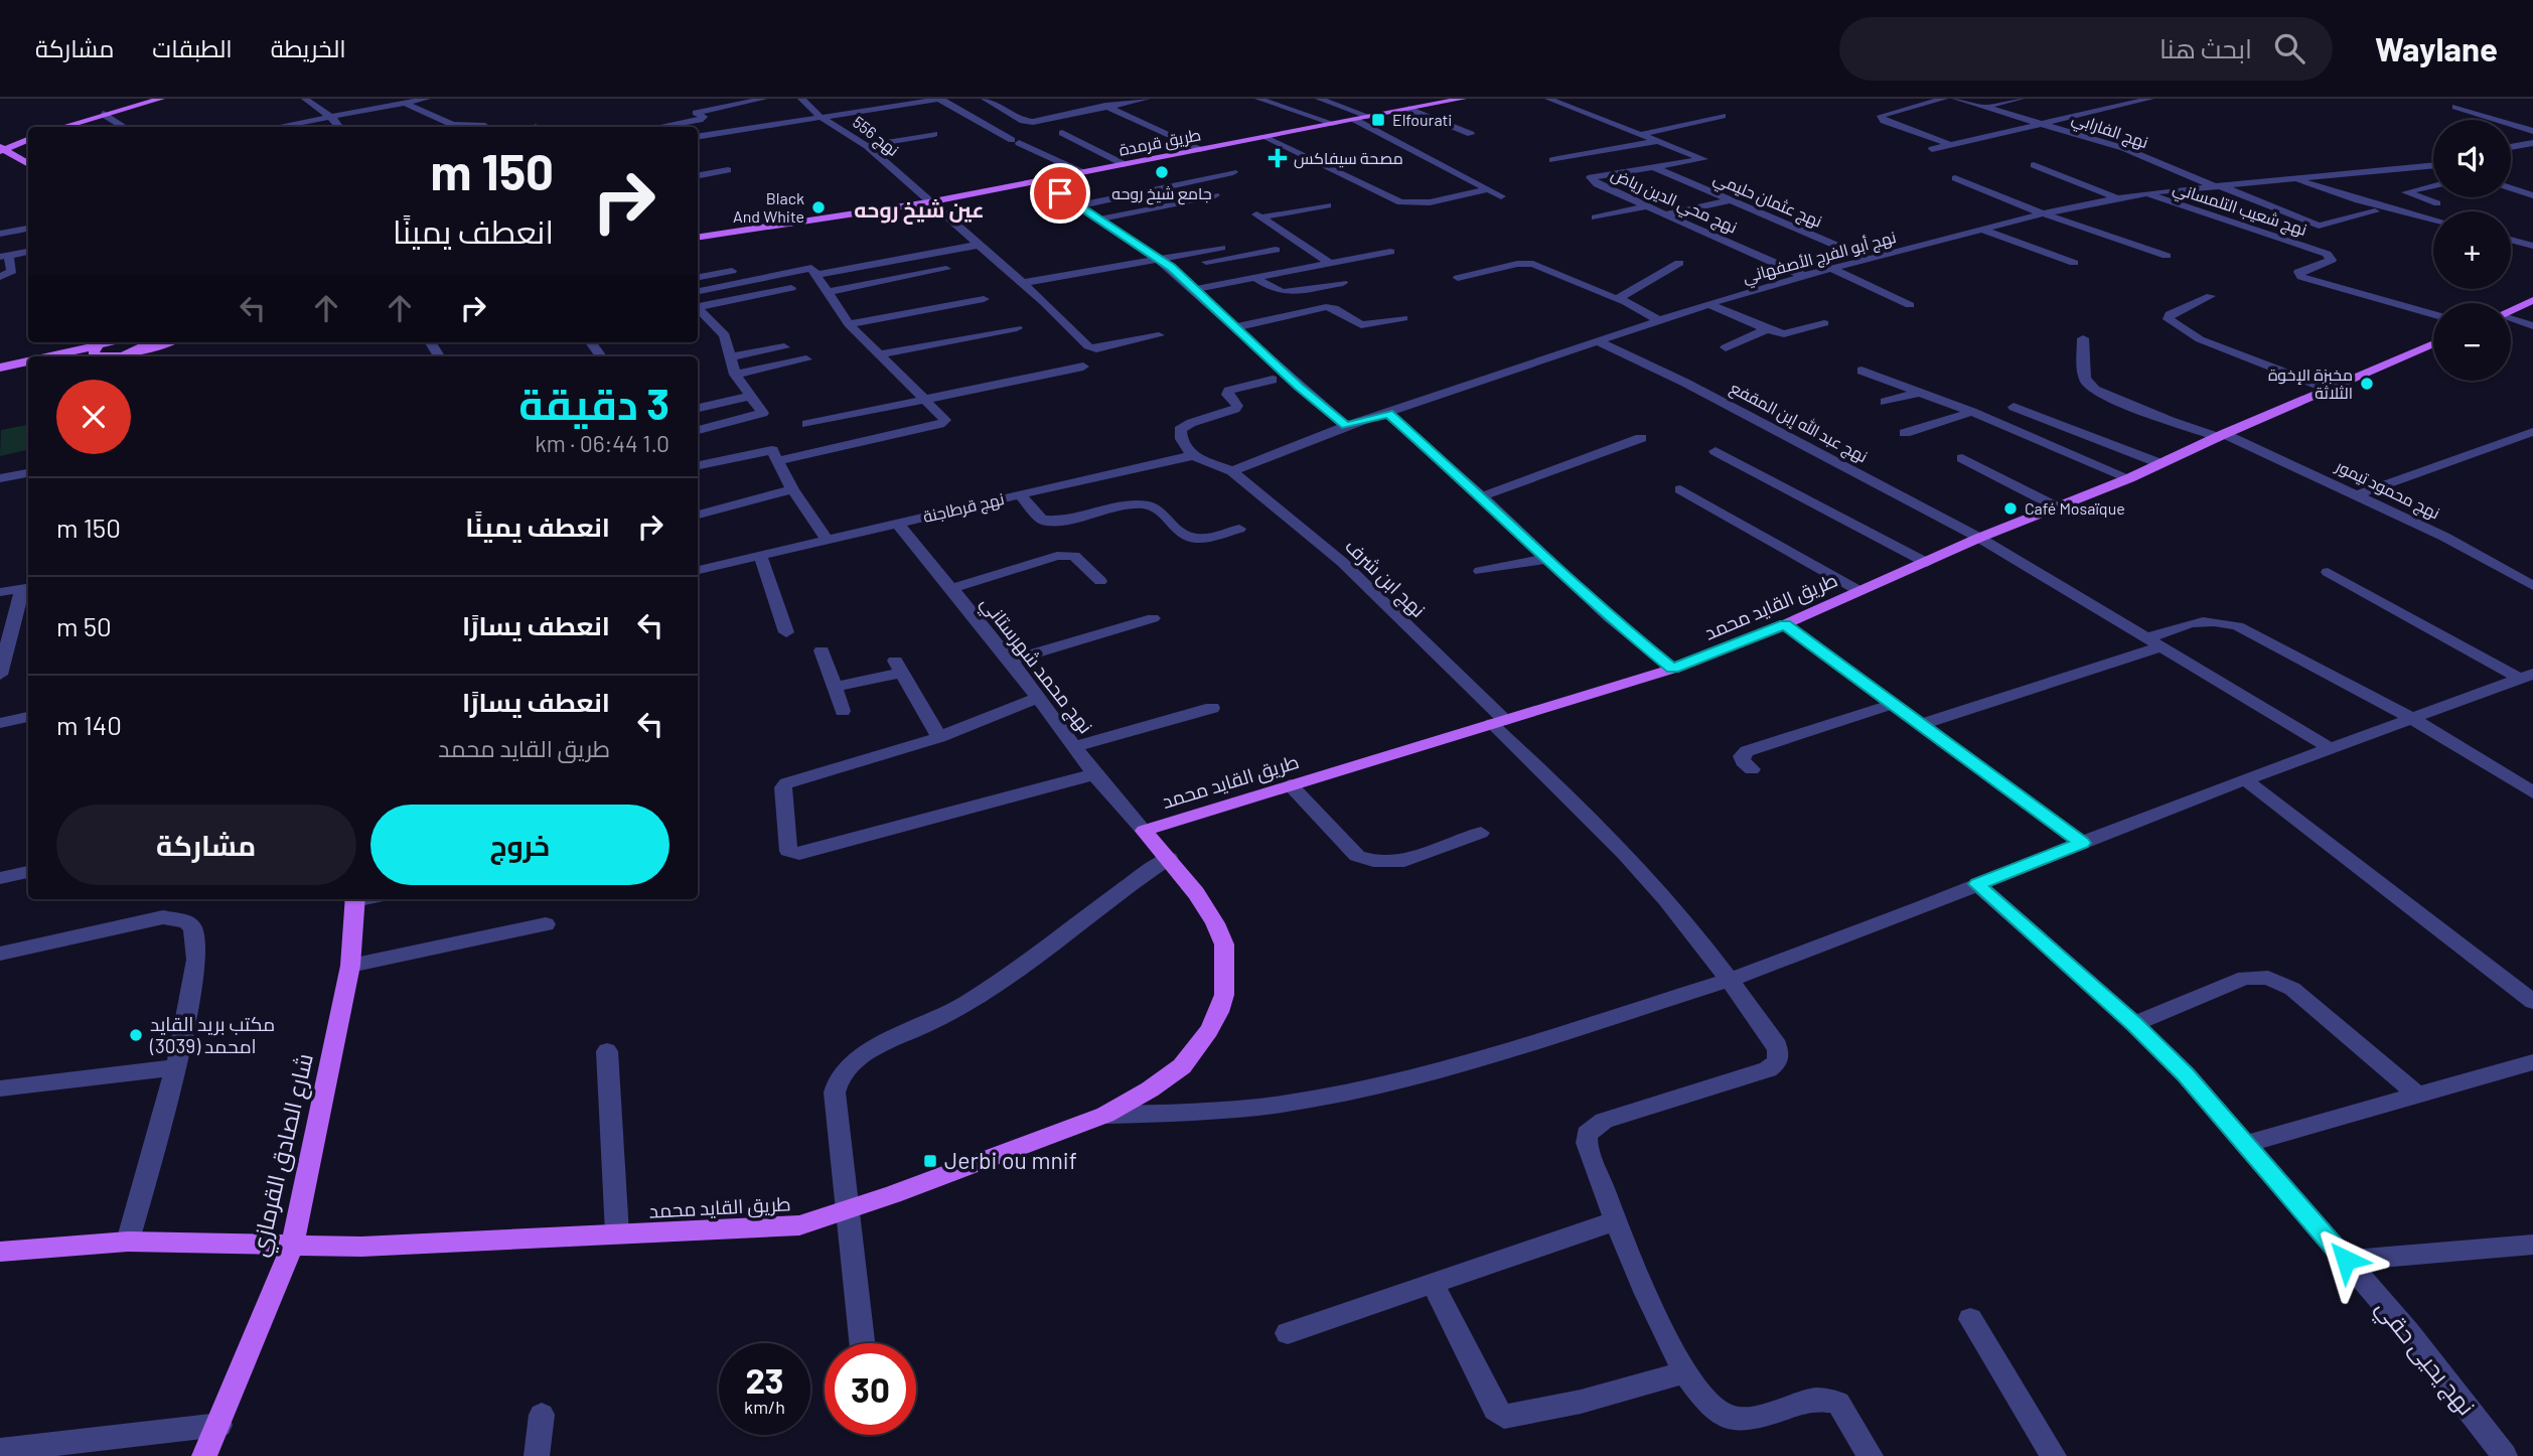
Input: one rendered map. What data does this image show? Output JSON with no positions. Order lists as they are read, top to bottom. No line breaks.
{"streets":{"main road":["طريق قرمدة","طريق القايد محمد","شارع الصادق القرمازي"],"street":["نهج الفارابي","نهج 556","نهج عثمان حليمي","نهج محي الدين رياض","نهج شعيب التلمساني","نهج أبو الفرج الأصفهاني","نهج عبد الله إبن المقفع","نهج محمود تيمور","نهج قرطاجنة","نهج ابن شرف","نهج محمد شهرستاني","نهج يحيى حقي"]},"crossings":[["نهج الفارابي","نهج أبو الفرج الأصفهاني"],["نهج 556","طريق قرمدة"],["نهج عثمان حليمي","نهج محي الدين رياض"],["نهج عثمان حليمي","نهج أبو الفرج الأصفهاني"],["نهج محي الدين رياض","نهج أبو الفرج الأصفهاني"],["نهج شعيب التلمساني","نهج أبو الفرج الأصفهاني"],["نهج أبو الفرج الأصفهاني","نهج عبد الله إبن المقفع"],["نهج أبو الفرج الأصفهاني","نهج ابن شرف"],["نهج عبد الله إبن المقفع","طريق القايد محمد"],["نهج محمود تيمور","طريق القايد محمد"],["نهج قرطاجنة","نهج محمد شهرستاني"],["نهج ابن شرف","طريق القايد محمد"],["طريق القايد محمد","نهج محمد شهرستاني"],["طريق القايد محمد","شارع الصادق القرمازي"]],"districts":["عين شيخ روحه"],"places":{"transit":["Elfourati","Jerbi ou mnif"],"health":["مصحة سيفاكس"],"other":["جامع شيخ روحه","Black And White","مخبزة الإخوة الثلاثة","Café Mosaïque","مكتب بريد القايد امحمد (3039)"]},"page":{"header":"Waylane","search":"ابحث هنا","nav":["الخريطة","الطبقات","مشاركة"],"map_buttons":["+","−"],"turn":["150 m","انعطف يمينًا"],"heading":["3 دقيقة","1.0 km · 06:44"],"list":[{"name":"انعطف يمينًا","value":"150 m"},{"name":"انعطف يسارًا","value":"50 m"},{"name":"انعطف يسارًا","note":"طريق القايد محمد","value":"140 m"}],"buttons":["خروج","مشاركة"],"speed":"23 km/h","limit":"30"}}
